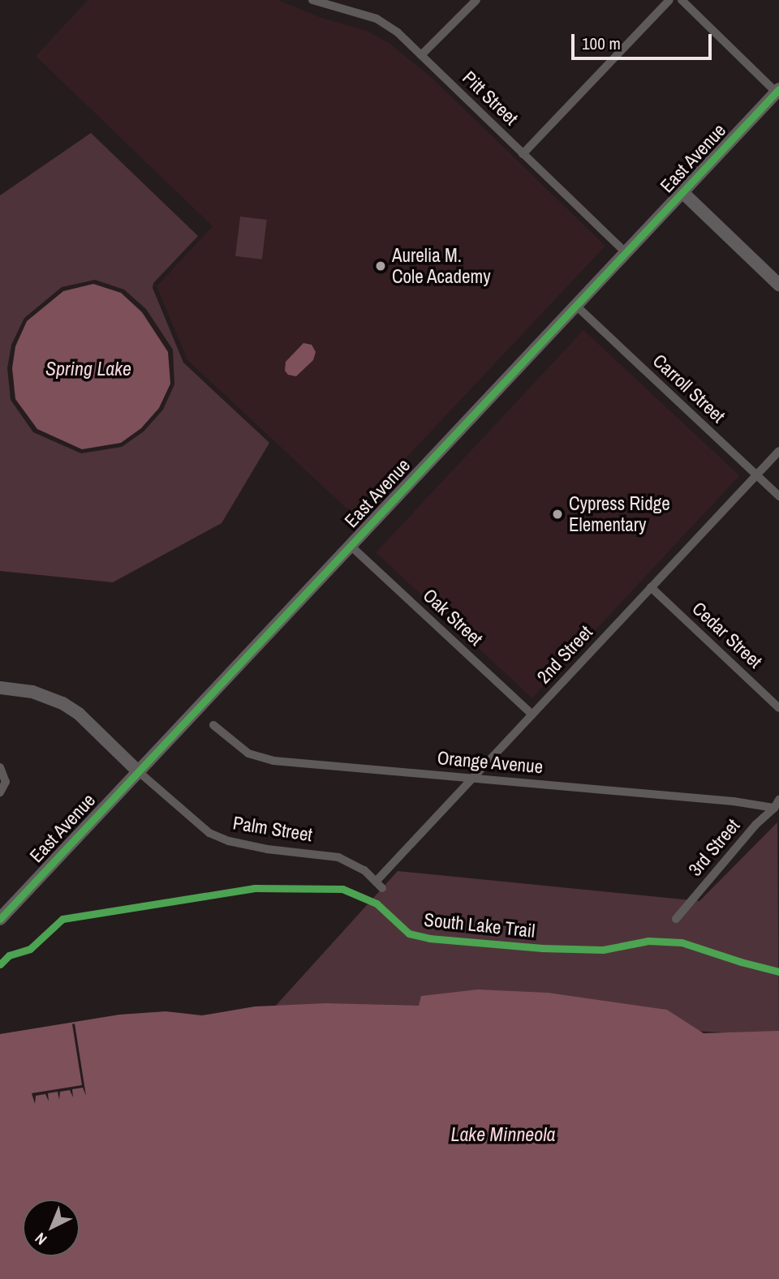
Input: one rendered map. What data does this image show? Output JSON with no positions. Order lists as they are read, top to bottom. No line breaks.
{"streets":{"street":["Pitt Street","East Avenue","Carroll Street","Oak Street","Cedar Street","2nd Street","Orange Avenue","Palm Street","3rd Street"],"cycle path":["South Lake Trail"]},"crossings":[["Pitt Street","East Avenue"],["East Avenue","Carroll Street"],["East Avenue","Oak Street"],["East Avenue","Palm Street"],["Carroll Street","2nd Street"],["Oak Street","2nd Street"],["Cedar Street","2nd Street"],["2nd Street","Orange Avenue"],["2nd Street","Palm Street"],["Orange Avenue","3rd Street"]],"water":["Spring Lake","Lake Minneola"],"places":["Aurelia M. Cole Academy","Cypress Ridge Elementary"],"scale_bar":"100 m","north":"bottom left"}
